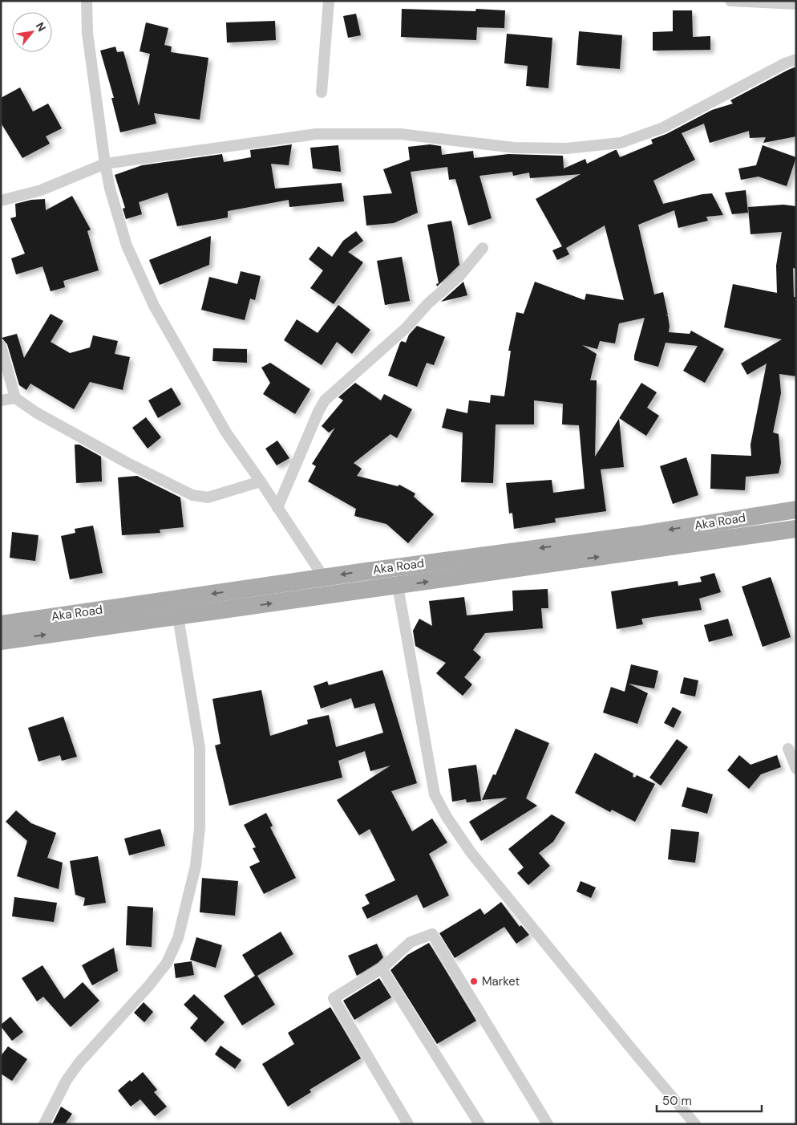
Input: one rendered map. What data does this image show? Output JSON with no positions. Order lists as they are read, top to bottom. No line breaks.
{"streets":{"main road":["Aka Road"]},"places":["Market"],"scale_bar":"50 m","north":"top right"}
